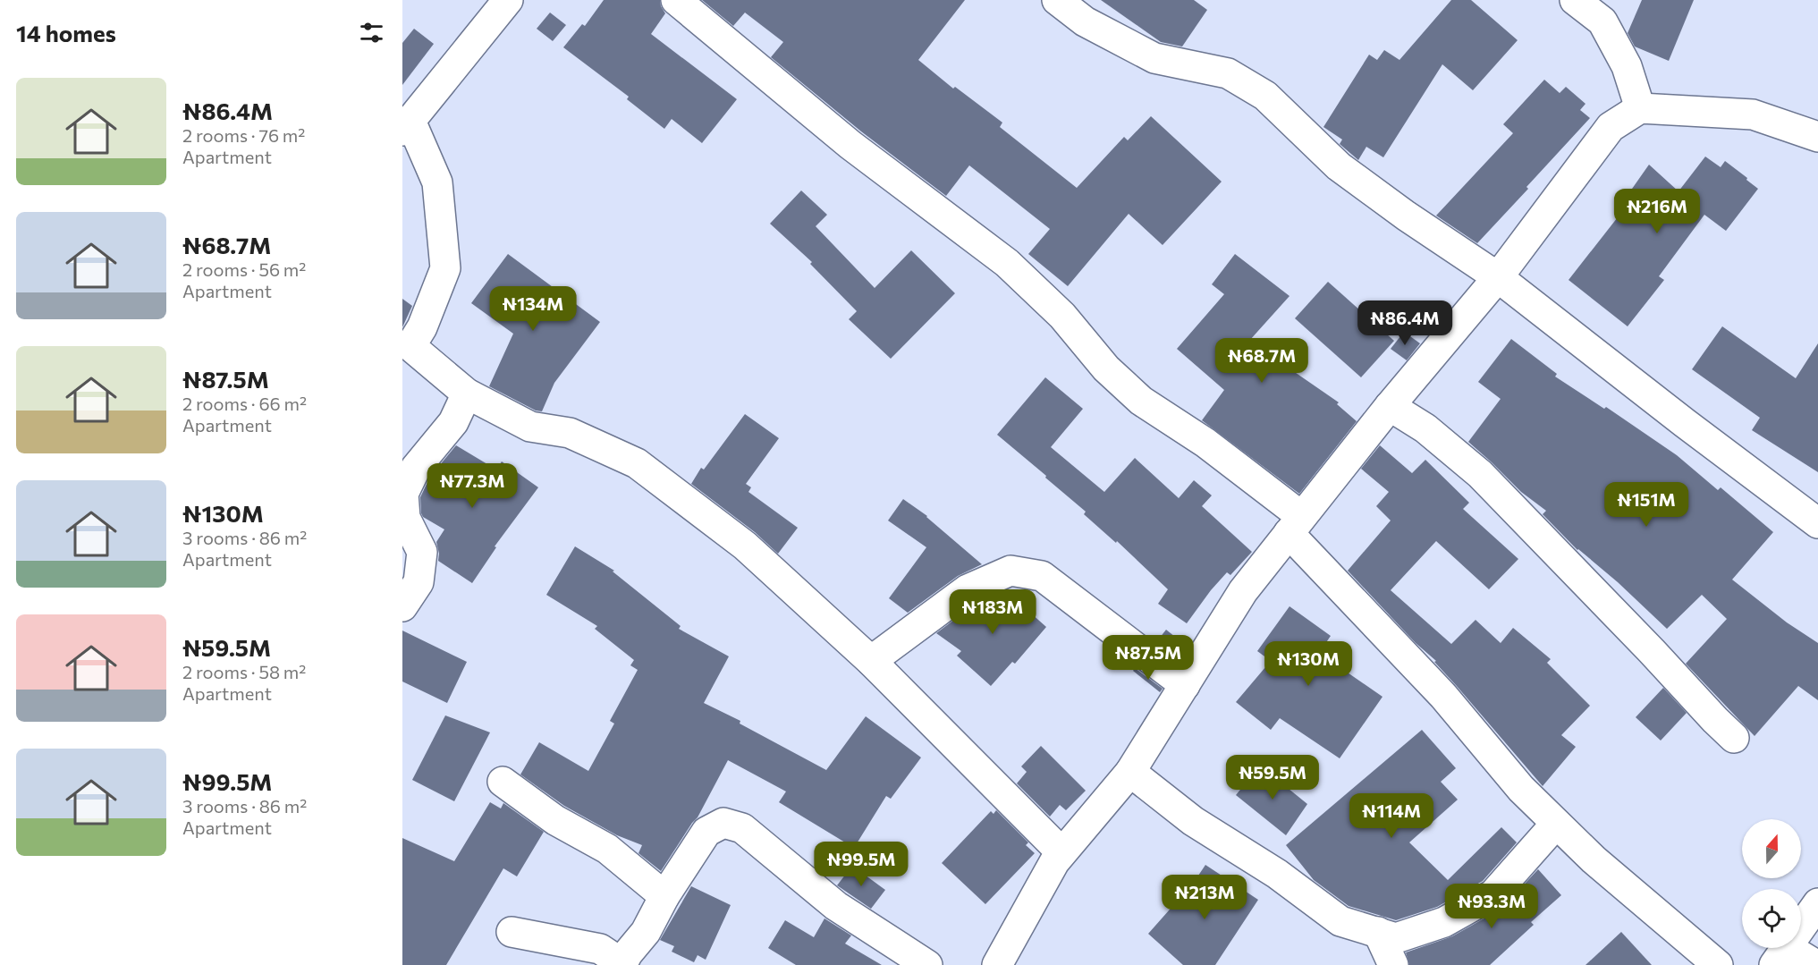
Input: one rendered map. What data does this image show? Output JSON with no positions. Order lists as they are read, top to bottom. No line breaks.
{"north":"top","page":{"heading":"14 homes","list":[{"name":"₦86.4M","note":"2 rooms · 76 m² · Apartment"},{"name":"₦68.7M","note":"2 rooms · 56 m² · Apartment"},{"name":"₦87.5M","note":"2 rooms · 66 m² · Apartment"},{"name":"₦130M","note":"3 rooms · 86 m² · Apartment"},{"name":"₦59.5M","note":"2 rooms · 58 m² · Apartment"},{"name":"₦99.5M","note":"3 rooms · 86 m² · Apartment"}],"price":["₦216M","₦134M","₦86.4M","₦68.7M","₦77.3M","₦151M","₦183M","₦87.5M","₦130M","₦59.5M","₦114M","₦99.5M","₦213M","₦93.3M"]}}
